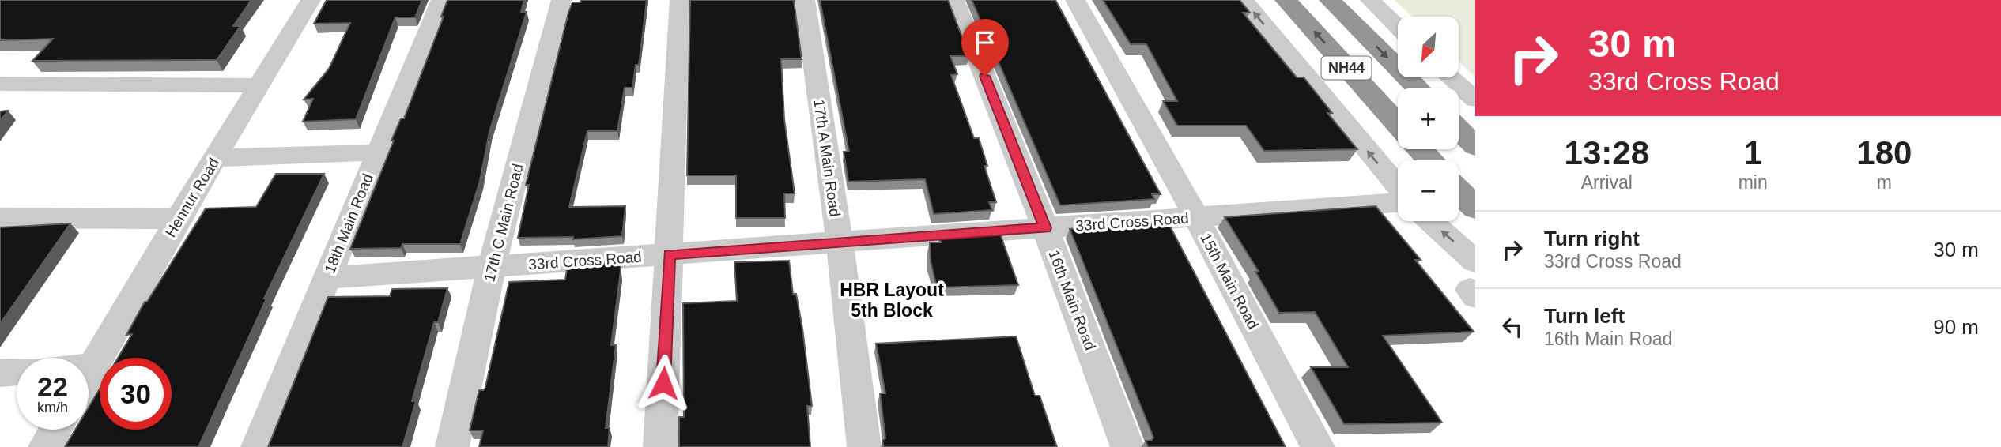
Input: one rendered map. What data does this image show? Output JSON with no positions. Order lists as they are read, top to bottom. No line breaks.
{"streets":{"highway":["NH44"],"street":["17th A Main Road","Hennur Road","33rd Cross Road","17th C Main Road","18th Main Road","15th Main Road","16th Main Road"]},"crossings":[["17th A Main Road","33rd Cross Road"],["33rd Cross Road","17th C Main Road"],["33rd Cross Road","18th Main Road"],["33rd Cross Road","15th Main Road"],["33rd Cross Road","16th Main Road"]],"districts":["HBR Layout 5th Block"],"north":"bottom left","page":{"turn":["30 m","33rd Cross Road"],"map_buttons":["+","−"],"eta":["13:28","Arrival","1","min","180","m"],"list":[{"name":"Turn right","note":"33rd Cross Road","value":"30 m"},{"name":"Turn left","note":"16th Main Road","value":"90 m"}],"speed":"22 km/h","limit":"30"}}
